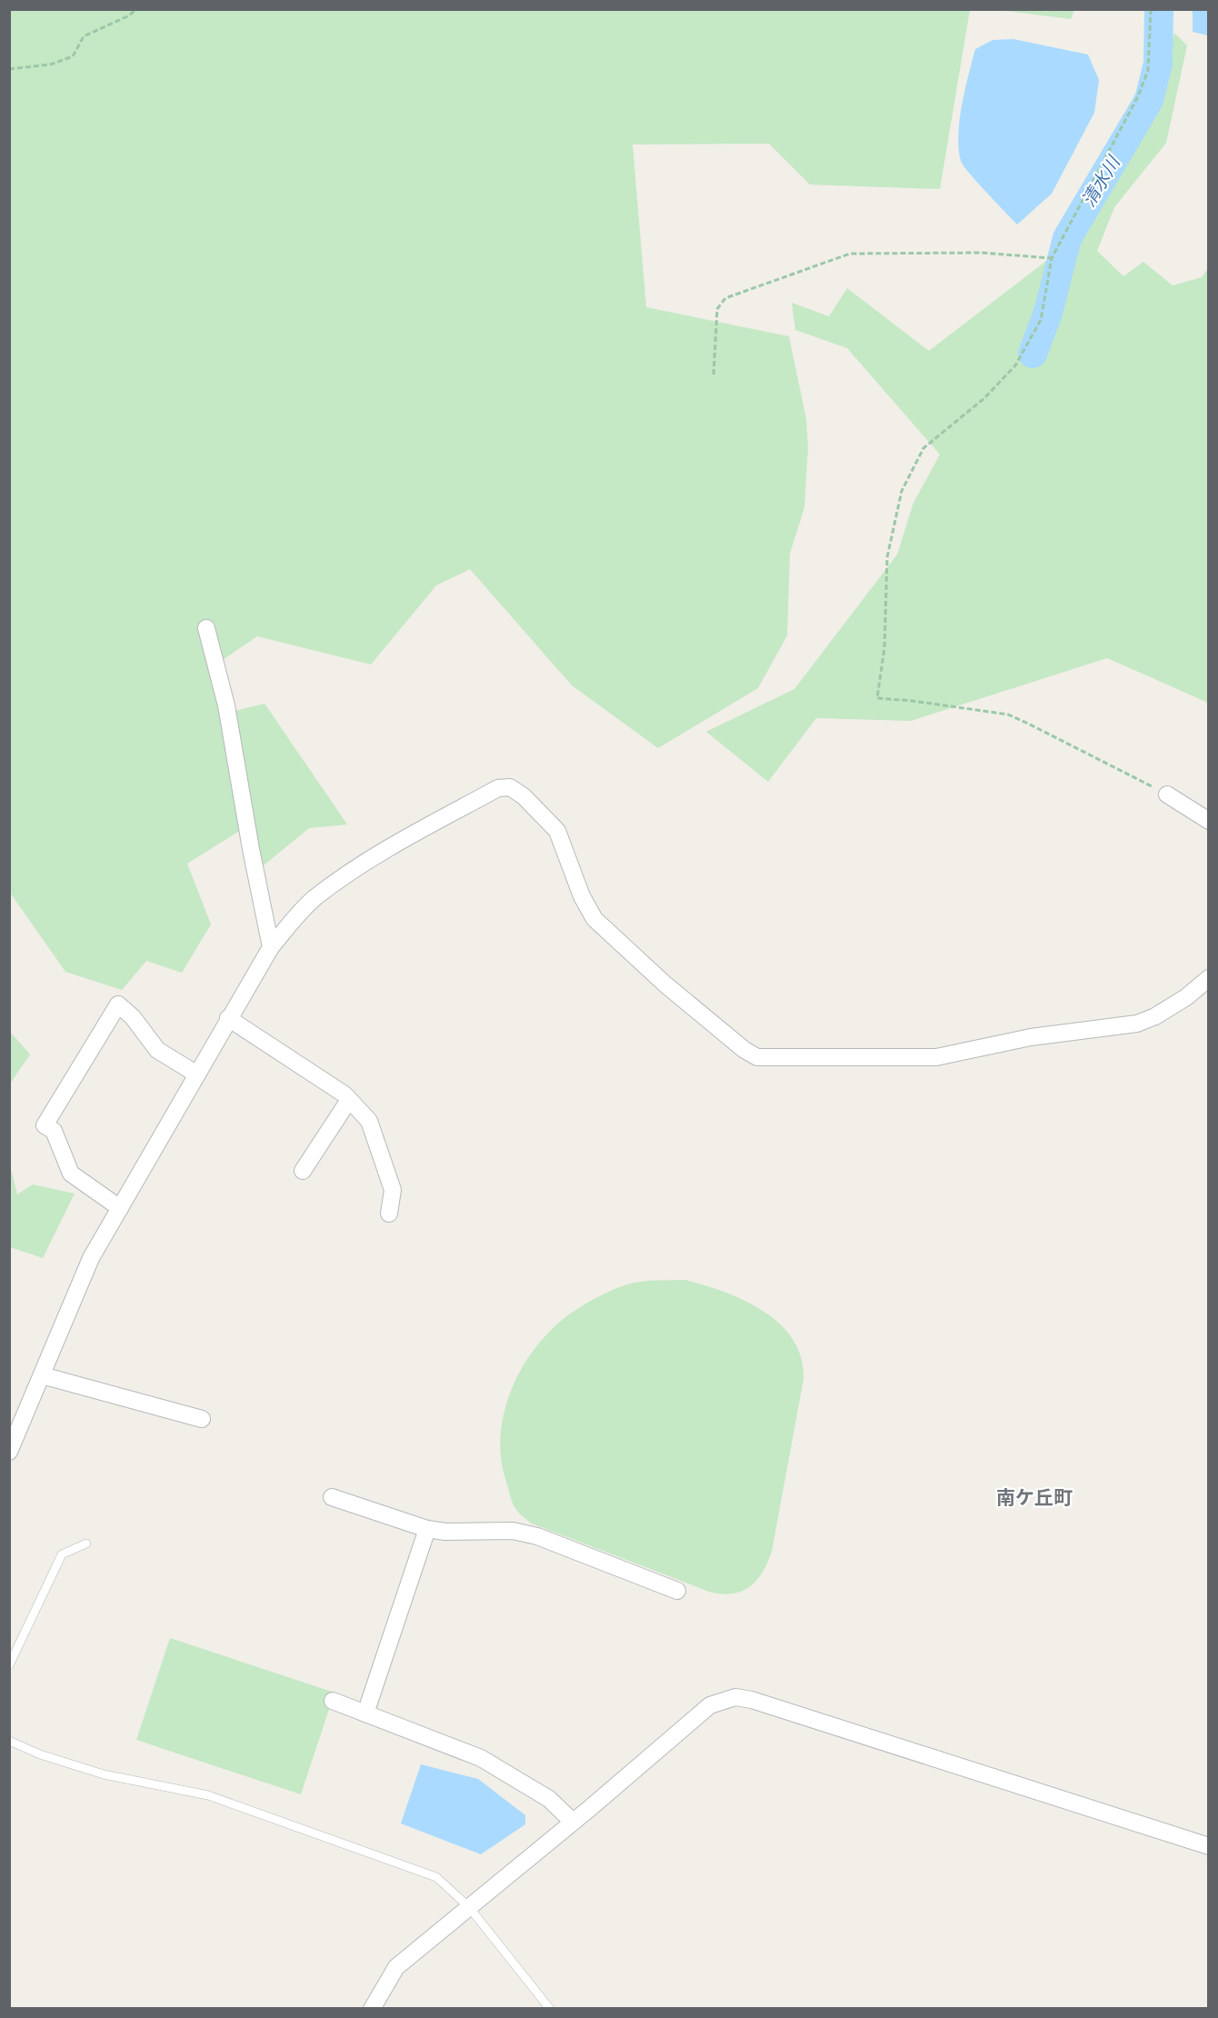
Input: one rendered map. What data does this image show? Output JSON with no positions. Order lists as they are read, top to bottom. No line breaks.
{"districts":["南ケ丘町"],"water":["清水川"]}
